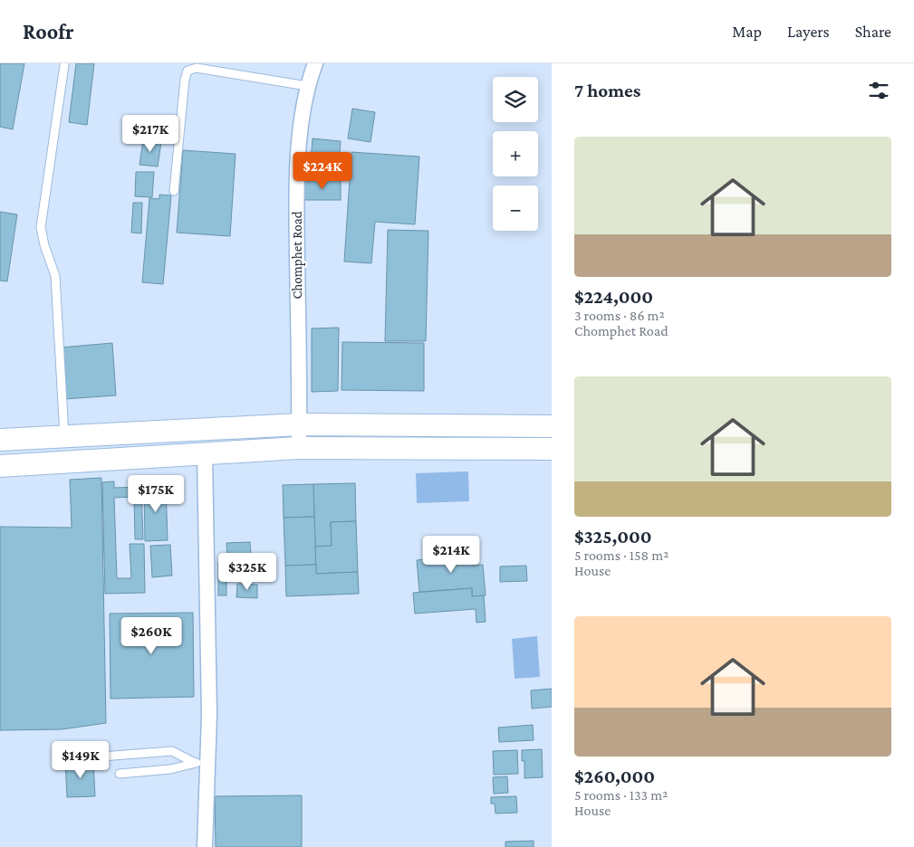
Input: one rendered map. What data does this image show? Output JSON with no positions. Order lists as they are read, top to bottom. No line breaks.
{"streets":{"street":["Chomphet Road"]},"page":{"header":"Roofr","nav":["Map","Layers","Share"],"heading":"7 homes","map_buttons":["+","−"],"price":["$217K","$224K","$175K","$214K","$325K","$260K","$149K"],"list":[{"name":"$224,000","note":"3 rooms · 86 m² · Chomphet Road"},{"name":"$325,000","note":"5 rooms · 158 m² · House"},{"name":"$260,000","note":"5 rooms · 133 m² · House"}]}}
